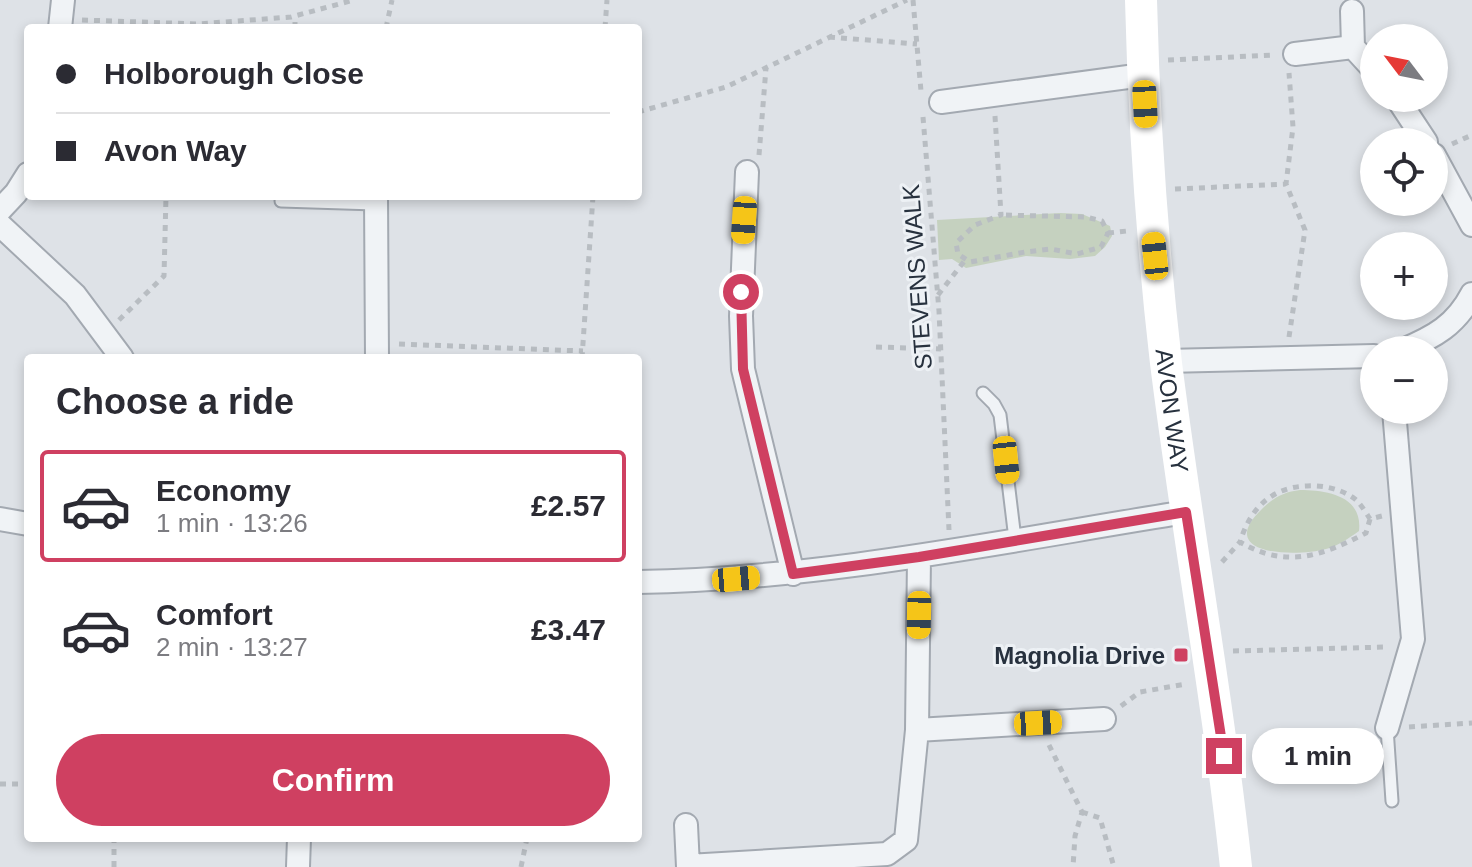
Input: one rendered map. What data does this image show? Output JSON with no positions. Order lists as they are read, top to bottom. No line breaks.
{"streets":{"street":["AVON WAY"],"path":["STEVENS WALK"]},"places":{"transit":["Magnolia Drive"]},"north":"top left","page":{"map_buttons":["+","−"],"banner":["Holborough Close","Avon Way"],"heading":"Choose a ride","list":[{"name":"Economy","note":"1 min · 13:26","value":"£2.57"},{"name":"Comfort","note":"2 min · 13:27","value":"£3.47"}],"buttons":"Confirm","bubble":"1 min"}}
